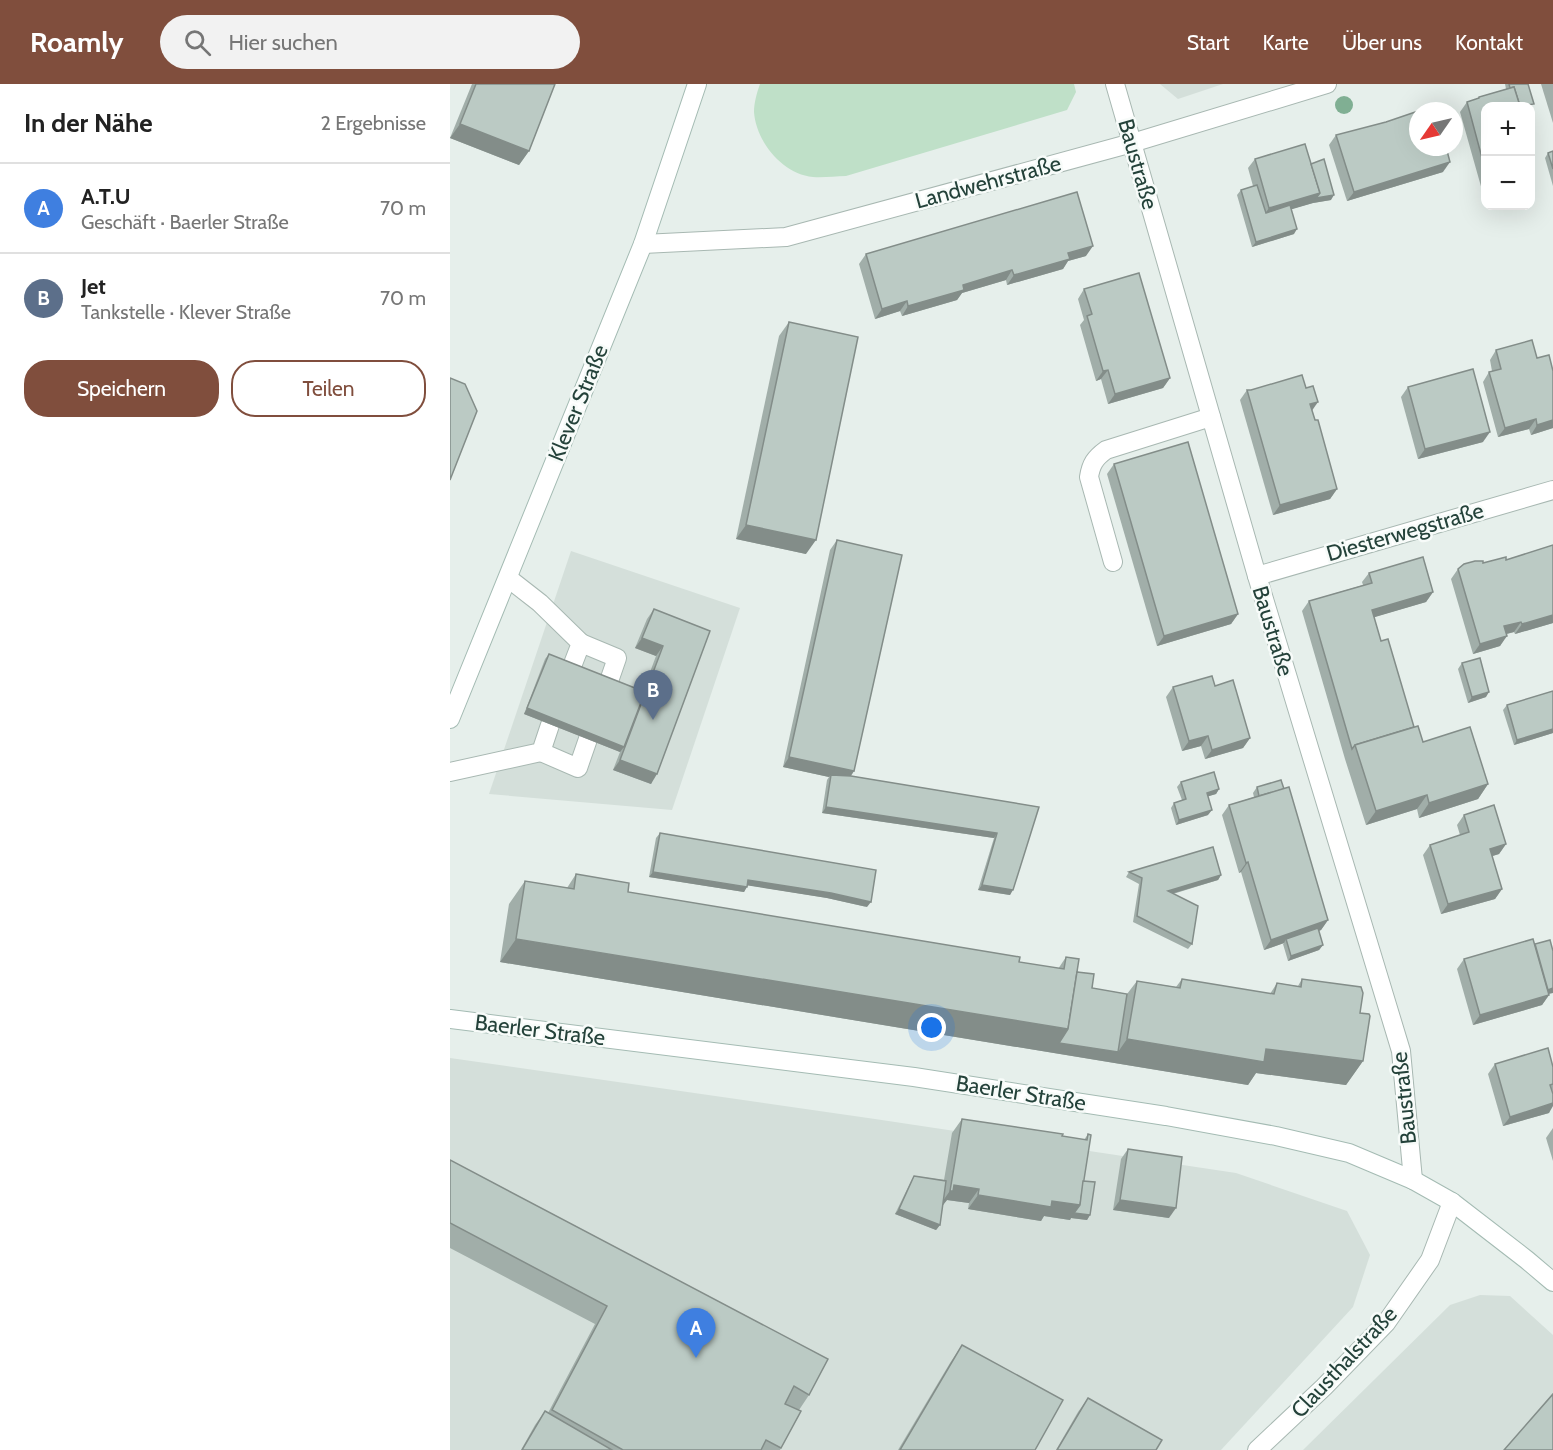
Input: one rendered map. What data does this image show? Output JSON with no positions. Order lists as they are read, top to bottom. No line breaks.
{"streets":{"street":["Baustraße","Landwehrstraße","Klever Straße","Diesterwegstraße","Baerler Straße","Clausthalstraße"]},"crossings":[["Baustraße","Landwehrstraße"],["Baustraße","Diesterwegstraße"],["Baustraße","Baerler Straße"],["Landwehrstraße","Klever Straße"],["Baerler Straße","Clausthalstraße"]],"north":"bottom left","page":{"header":"Roamly","search":"Hier suchen","nav":["Start","Karte","Über uns","Kontakt"],"heading":["In der Nähe","2 Ergebnisse"],"map_buttons":["+","−"],"list":[{"mark":"A","name":"A.T.U","note":"Geschäft · Baerler Straße","value":"70 m"},{"mark":"B","name":"Jet","note":"Tankstelle · Klever Straße","value":"70 m"}],"buttons":["Speichern","Teilen"],"pins":["B","A"]}}
